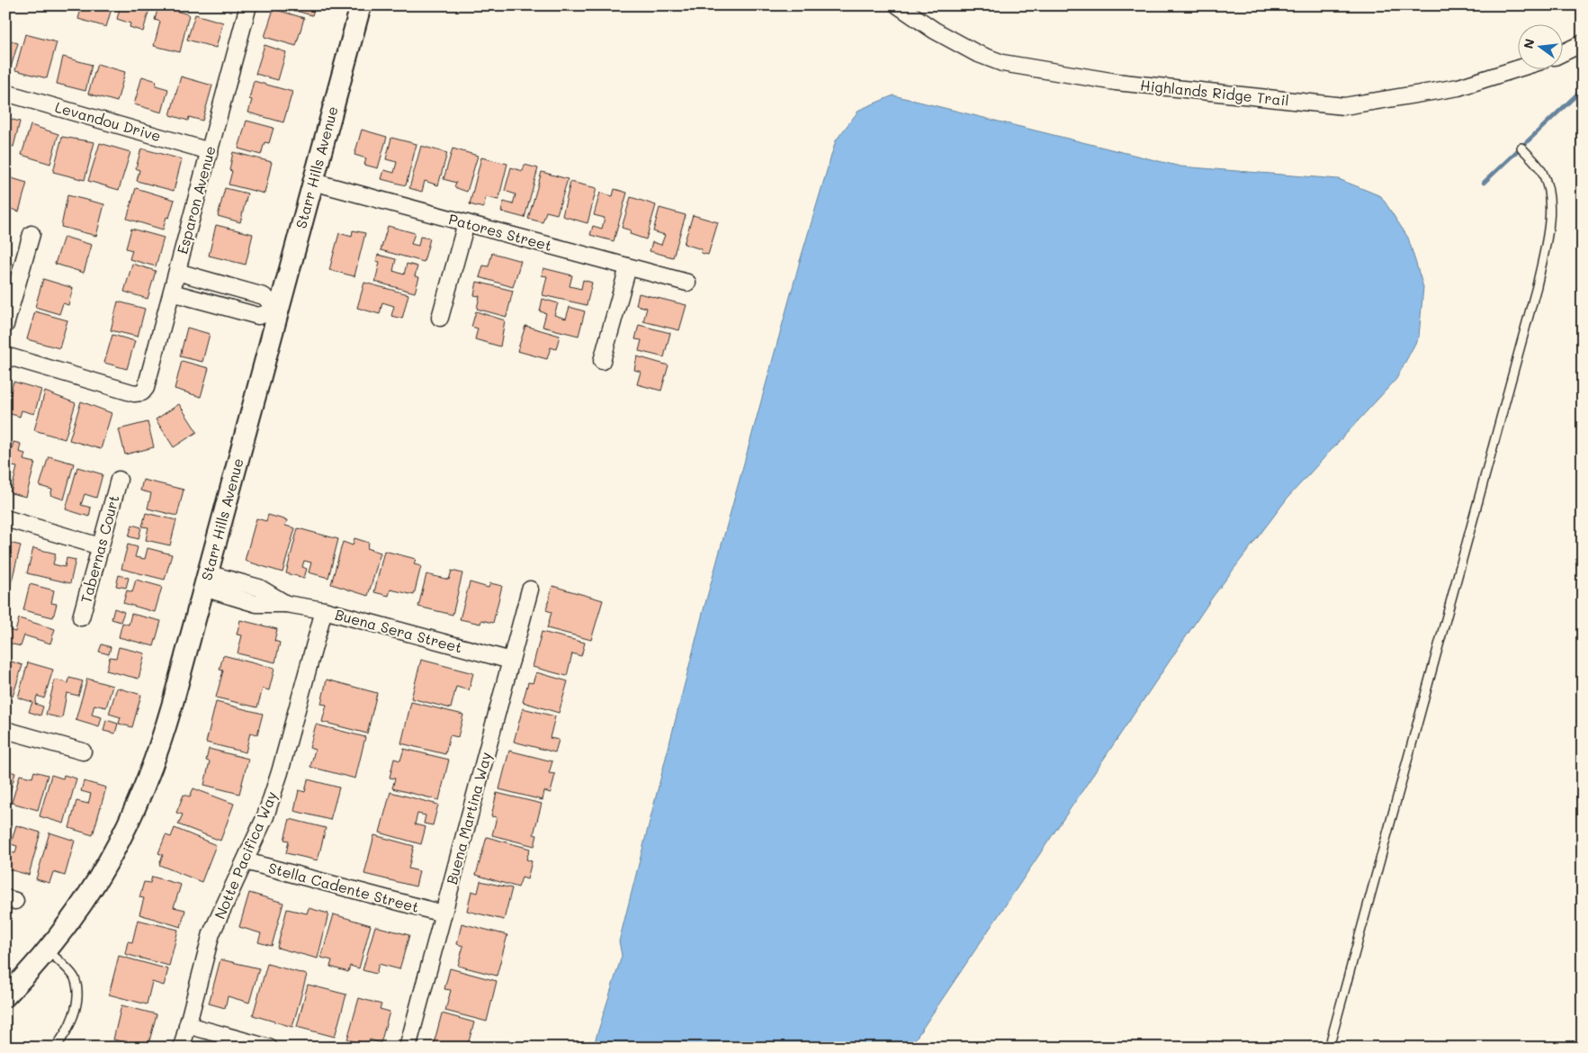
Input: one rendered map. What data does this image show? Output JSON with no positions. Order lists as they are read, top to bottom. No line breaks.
{"streets":{"street":["Highlands Ridge Trail","Levandou Drive","Starr Hills Avenue","Esparon Avenue","Patores Street","Tabernas Court","Buena Sera Street","Buena Martina Way","Notte Pacifica Way","Stella Cadente Street"]},"crossings":[["Levandou Drive","Esparon Avenue"],["Starr Hills Avenue","Patores Street"],["Starr Hills Avenue","Buena Sera Street"],["Buena Sera Street","Buena Martina Way"],["Buena Sera Street","Notte Pacifica Way"],["Buena Martina Way","Stella Cadente Street"],["Notte Pacifica Way","Stella Cadente Street"]],"north":"left"}
